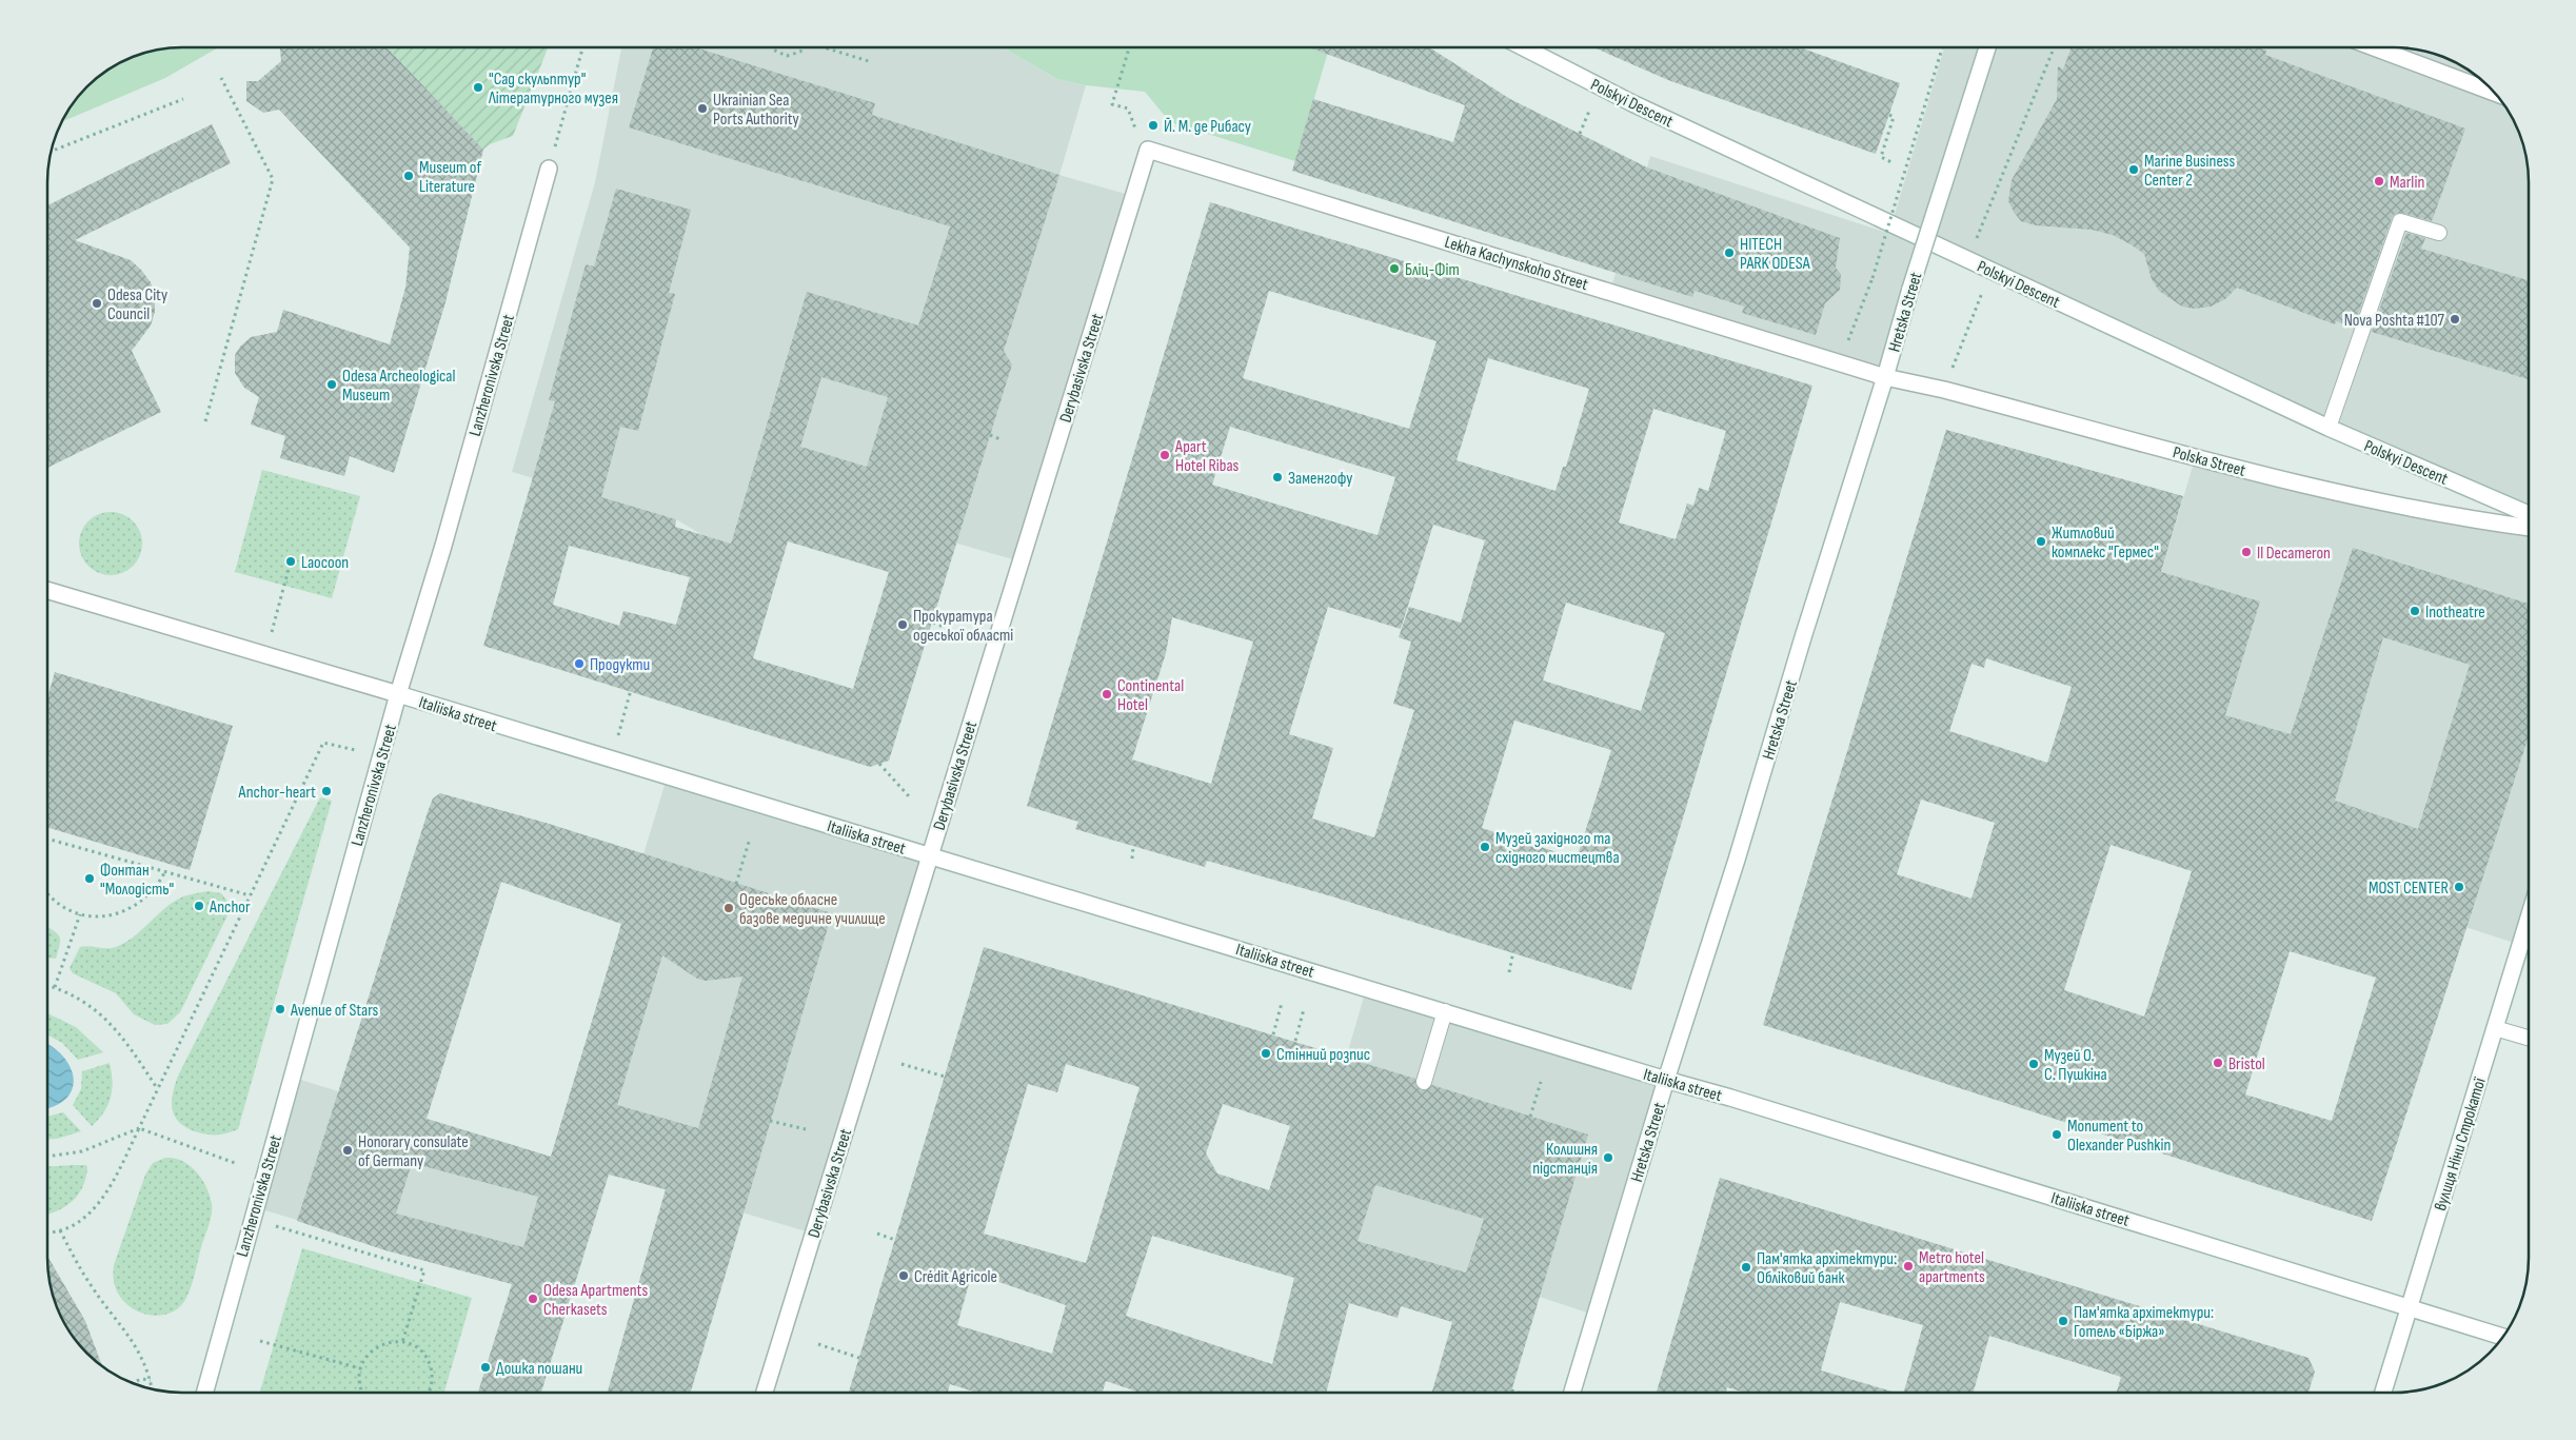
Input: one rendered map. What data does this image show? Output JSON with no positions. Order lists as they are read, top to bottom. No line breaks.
{"streets":{"street":["Polskyi Descent","Lekha Kachynskoho Street","Hretska Street","Derybasivska Street","Lanzheronivska Street","Polska Street","Italiiska street","вулиця Ніни Строкатої"]},"crossings":[["Lekha Kachynskoho Street","Hretska Street"],["Lekha Kachynskoho Street","Derybasivska Street"],["Lekha Kachynskoho Street","Polska Street"],["Hretska Street","Polska Street"],["Hretska Street","Italiiska street"],["Derybasivska Street","Italiiska street"],["Lanzheronivska Street","Italiiska street"],["Italiiska street","вулиця Ніни Строкатої"]],"places":["\"Сад скульптур\" Літературного музея","Ukrainian Sea Ports Authority","Й. М. де Рибасу","Marine Business Center 2","Museum of Literature","Marlin","HITECH PARK ODESA","Бліц-Фіт","Odesa City Council","Nova Poshta #107","Odesa Archeological Museum","Apart Hotel Ribas","Заменгофу","Житловий комплекс \"Гермес\"","Il Decameron","Laocoon","Inotheatre","Прокуратура одеської області","Продукти","Continental Hotel","Anchor-heart","Музей західного та східного мистецтва","Фонтан \"Молодість\"","MOST CENTER","Anchor","Одеське обласне базове медичне училище","Avenue of Stars","Стінний розпис","Bristol","Музей О. С. Пушкіна","Monument to Olexander Pushkin","Honorary consulate of Germany","Колишня підстанція","Metro hotel apartments","Пам'ятка архітектури: Обліковий банк","Crédit Agricole","Odesa Apartments Cherkasets","Пам'ятка архітектури: Готель «Біржа»","Дошка пошани"]}
